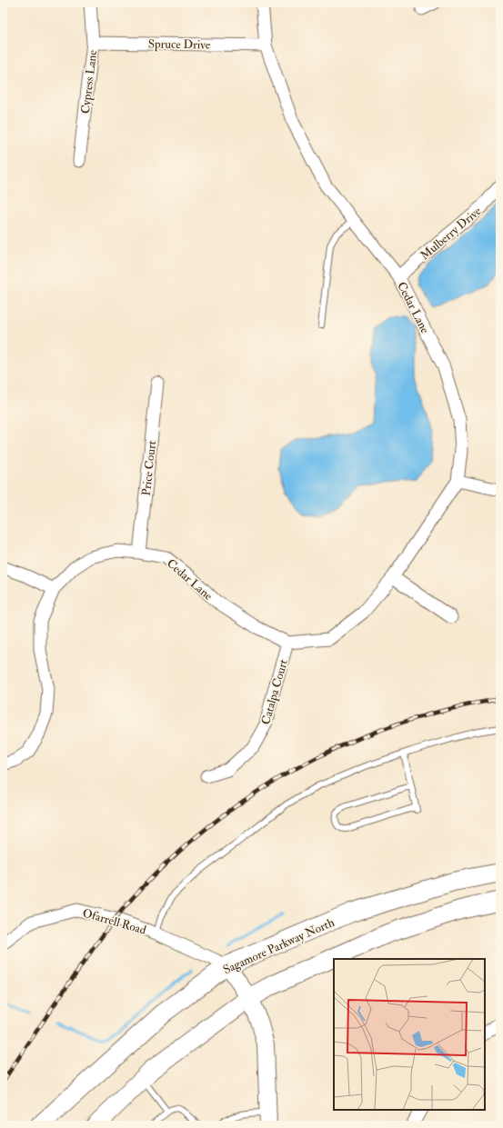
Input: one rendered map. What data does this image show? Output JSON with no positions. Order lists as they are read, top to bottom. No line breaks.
{"streets":{"main road":["Sagamore Parkway North"],"street":["Spruce Drive","Cypress Lane","Mulberry Drive","Cedar Lane","Price Court","Catalpa Court","Ofarrell Road"]},"crossings":[["Spruce Drive","Cypress Lane"],["Spruce Drive","Cedar Lane"],["Mulberry Drive","Cedar Lane"],["Cedar Lane","Price Court"],["Cedar Lane","Catalpa Court"],["Ofarrell Road","Sagamore Parkway North"]]}
